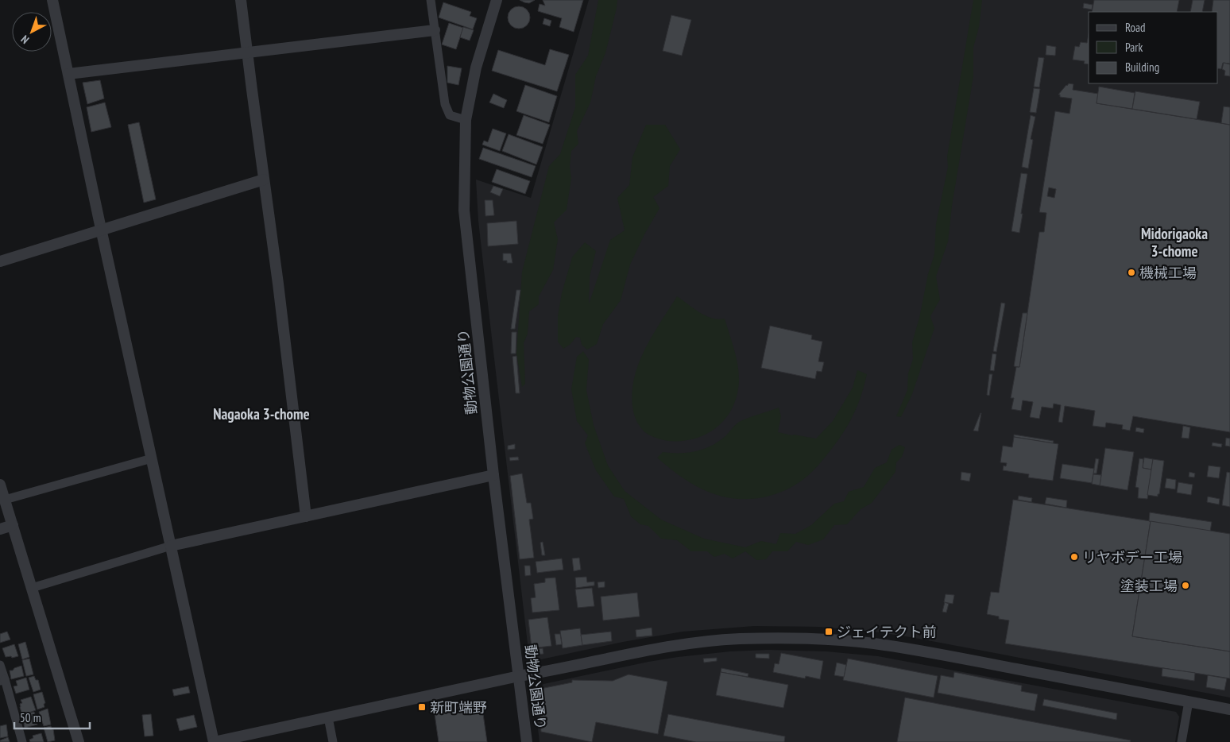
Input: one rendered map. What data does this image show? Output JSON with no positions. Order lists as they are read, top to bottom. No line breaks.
{"streets":{"street":["動物公園通り"]},"districts":["Midorigaoka 3-chome","Nagaoka 3-chome"],"places":{"other":["機械工場","リヤボデー工場","塗装工場"],"transit":["ジェイテクト前","新町端野"]},"legend":["Road","Park","Building"],"scale_bar":"50 m","north":"bottom left"}
